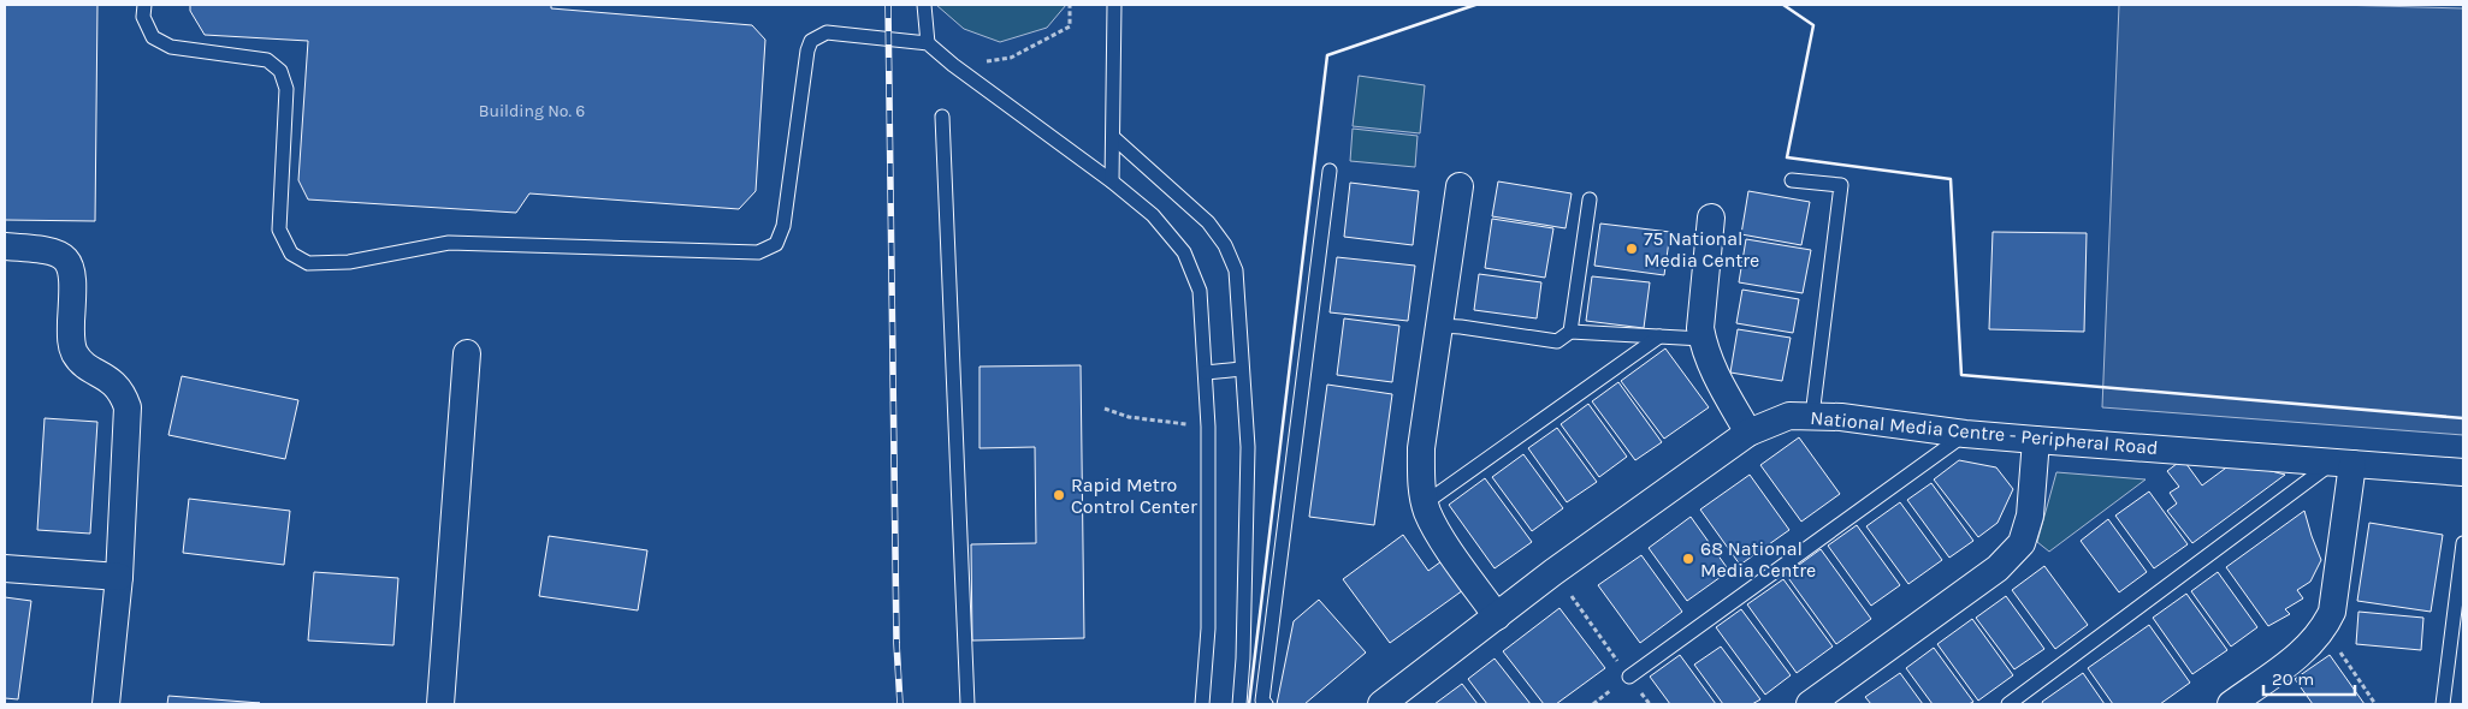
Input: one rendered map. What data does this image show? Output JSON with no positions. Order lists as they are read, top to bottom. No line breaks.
{"streets":{"street":["National Media Centre - Peripheral Road"]},"places":["75 National Media Centre","Rapid Metro Control Center","68 National Media Centre"],"house_numbers":["Building No. 6"],"scale_bar":"20 m"}
